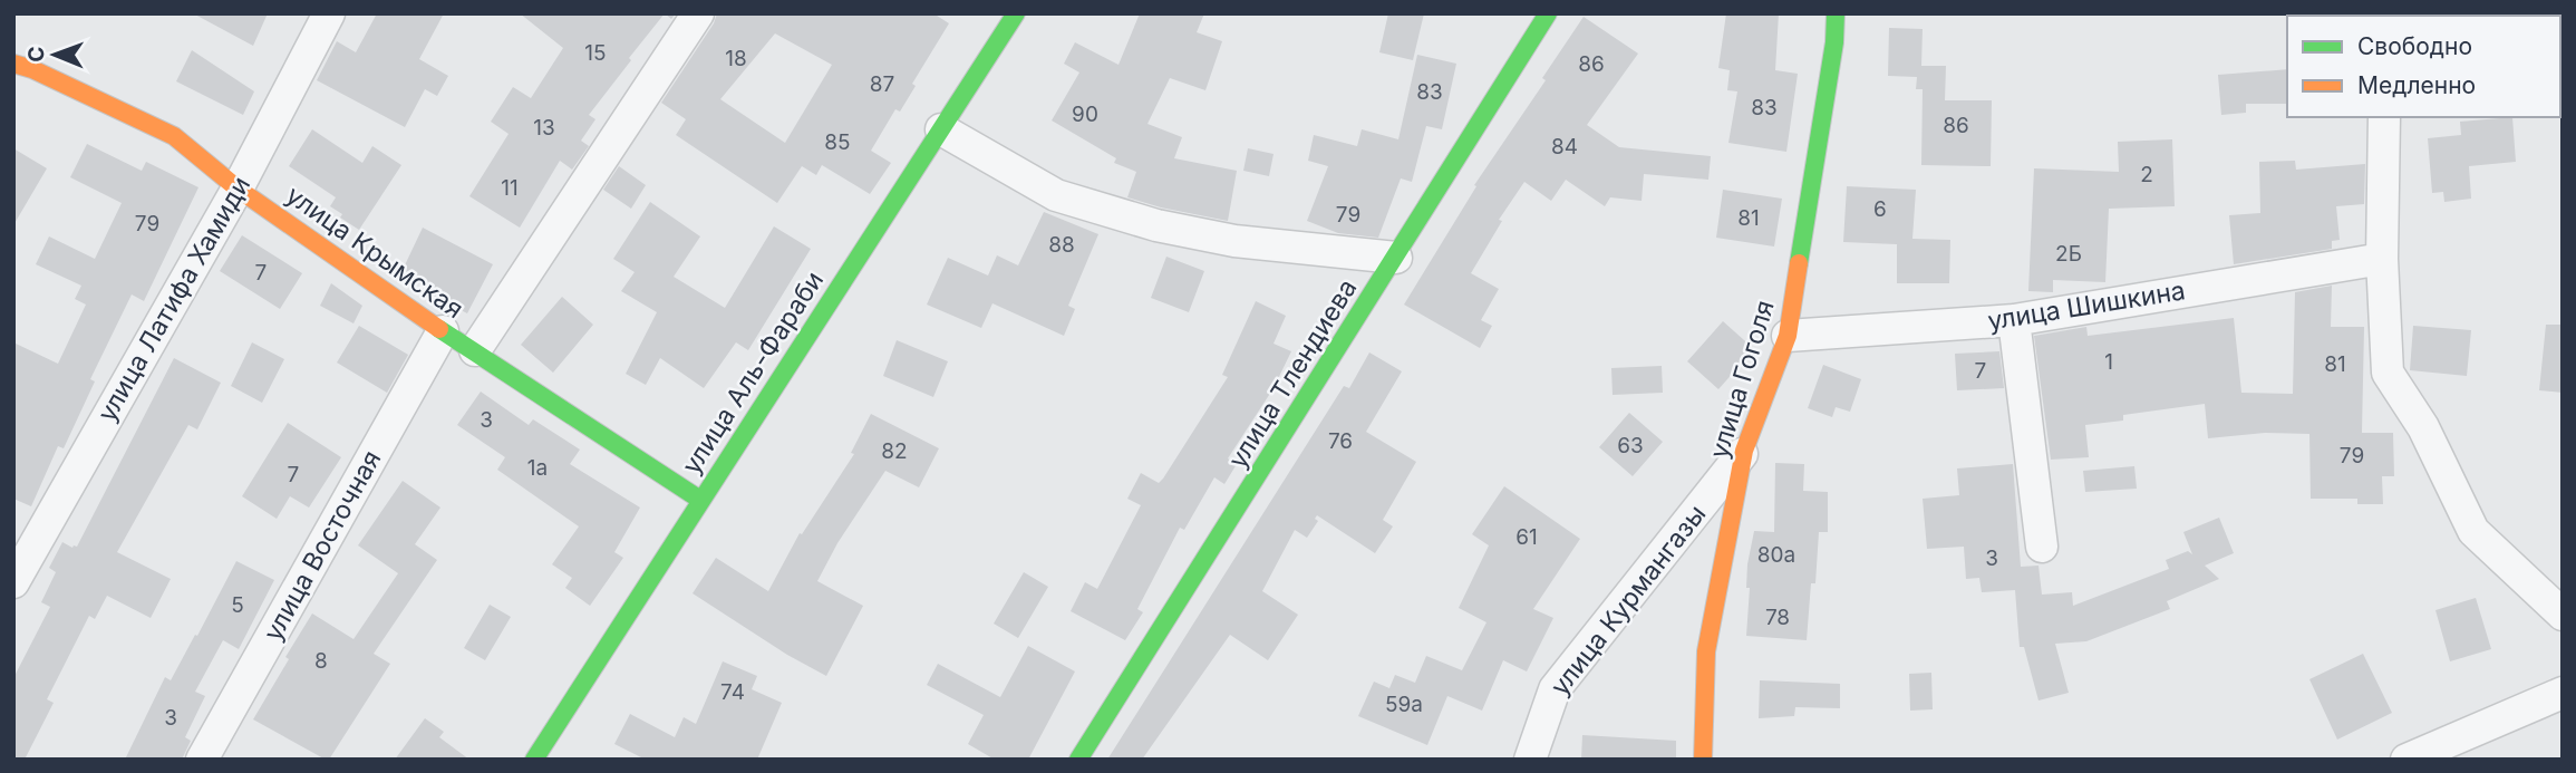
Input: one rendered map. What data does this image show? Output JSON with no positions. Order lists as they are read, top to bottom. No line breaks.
{"streets":{"street":["улица Крымская","улица Латифа Хамиди","улица Шишкина","улица Аль-Фараби","улица Тлендиева","улица Гоголя","улица Восточная","улица Курмангазы"]},"crossings":[["улица Крымская","улица Латифа Хамиди"],["улица Крымская","улица Аль-Фараби"],["улица Крымская","улица Восточная"],["улица Шишкина","улица Гоголя"],["улица Гоголя","улица Курмангазы"]],"house_numbers":["15","18","86","87","83","83","90","86","13","85","84","2","11","6","79","81","79","88","2Б","7","1","81","7","3","76","63","82","79","1а","7","61","80а","3","5","78","8","74","59а","3"],"legend":["Свободно","Медленно"],"north":"left"}
